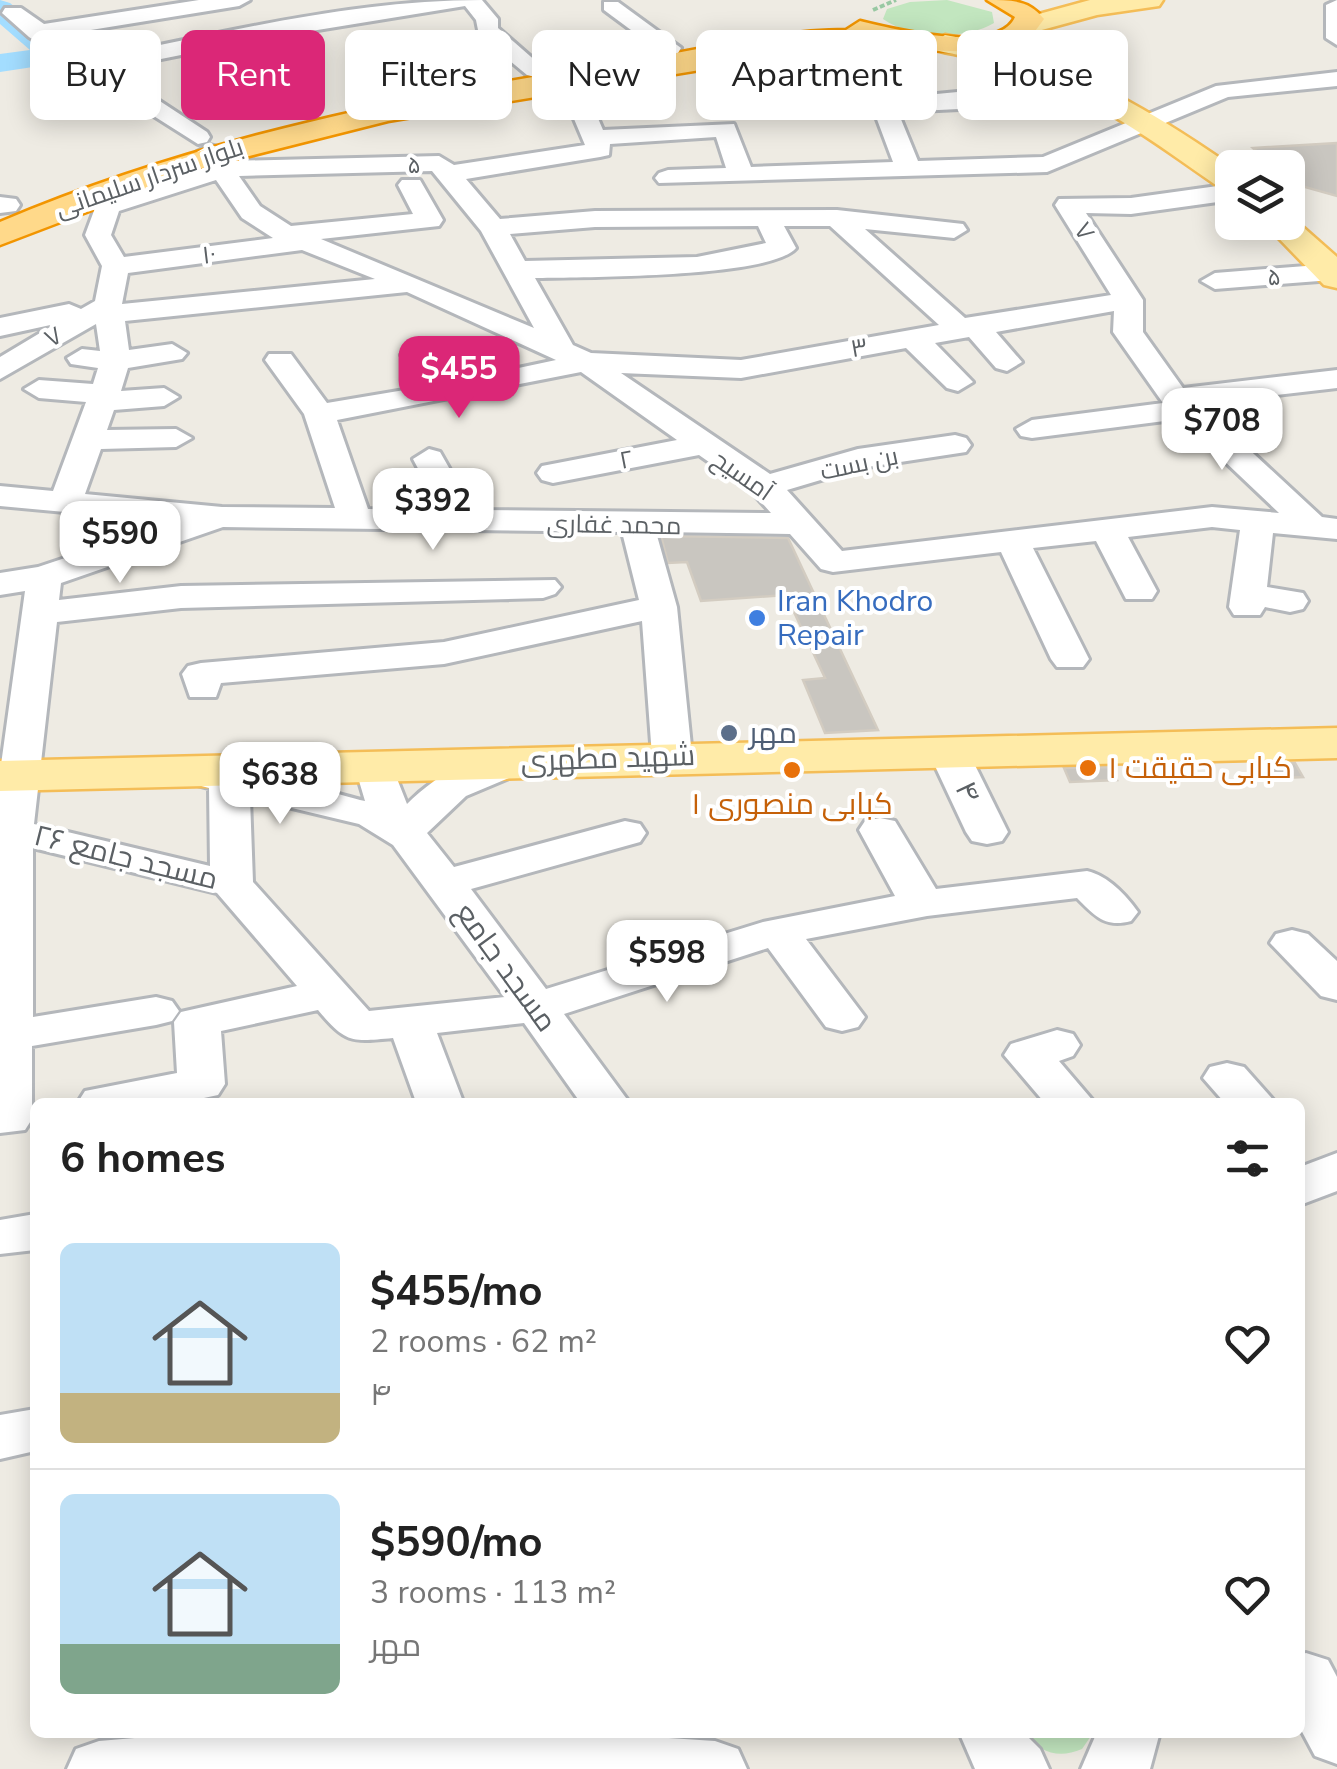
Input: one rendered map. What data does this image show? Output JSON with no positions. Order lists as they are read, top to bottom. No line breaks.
{"streets":{"highway":["بلوار سردار سلیمانی"],"main road":["شهید مطهری"],"street":["۵","۷","۱۰","۳","۲","بن بست","آمسیح","محمد غفاری","۴","۲۶ مسجد جامع","مسجد جامع"]},"crossings":[["۵","بلوار سردار سلیمانی"],["۵","۱۰"],["۵","۳"],["۵","آمسیح"],["بلوار سردار سلیمانی","آمسیح"],["۷","۳"],["۷","آمسیح"],["۱۰","آمسیح"],["۳","آمسیح"],["۲","آمسیح"],["بن بست","آمسیح"],["آمسیح","محمد غفاری"],["شهید مطهری","۴"],["۴","۲۶ مسجد جامع"],["۲۶ مسجد جامع","مسجد جامع"]],"places":["Iran Khodro Repair","مهر","کبابی حقیقت ۱","کبابی منصوری ۱"],"page":{"chip":["Buy","Rent","Filters","New","Apartment","House"],"price":["$455","$708","$392","$590","$638","$598"],"heading":"6 homes","list":[{"name":"$455/mo","note":"2 rooms · 62 m² · ۴"},{"name":"$590/mo","note":"3 rooms · 113 m² · مهر"}]}}
